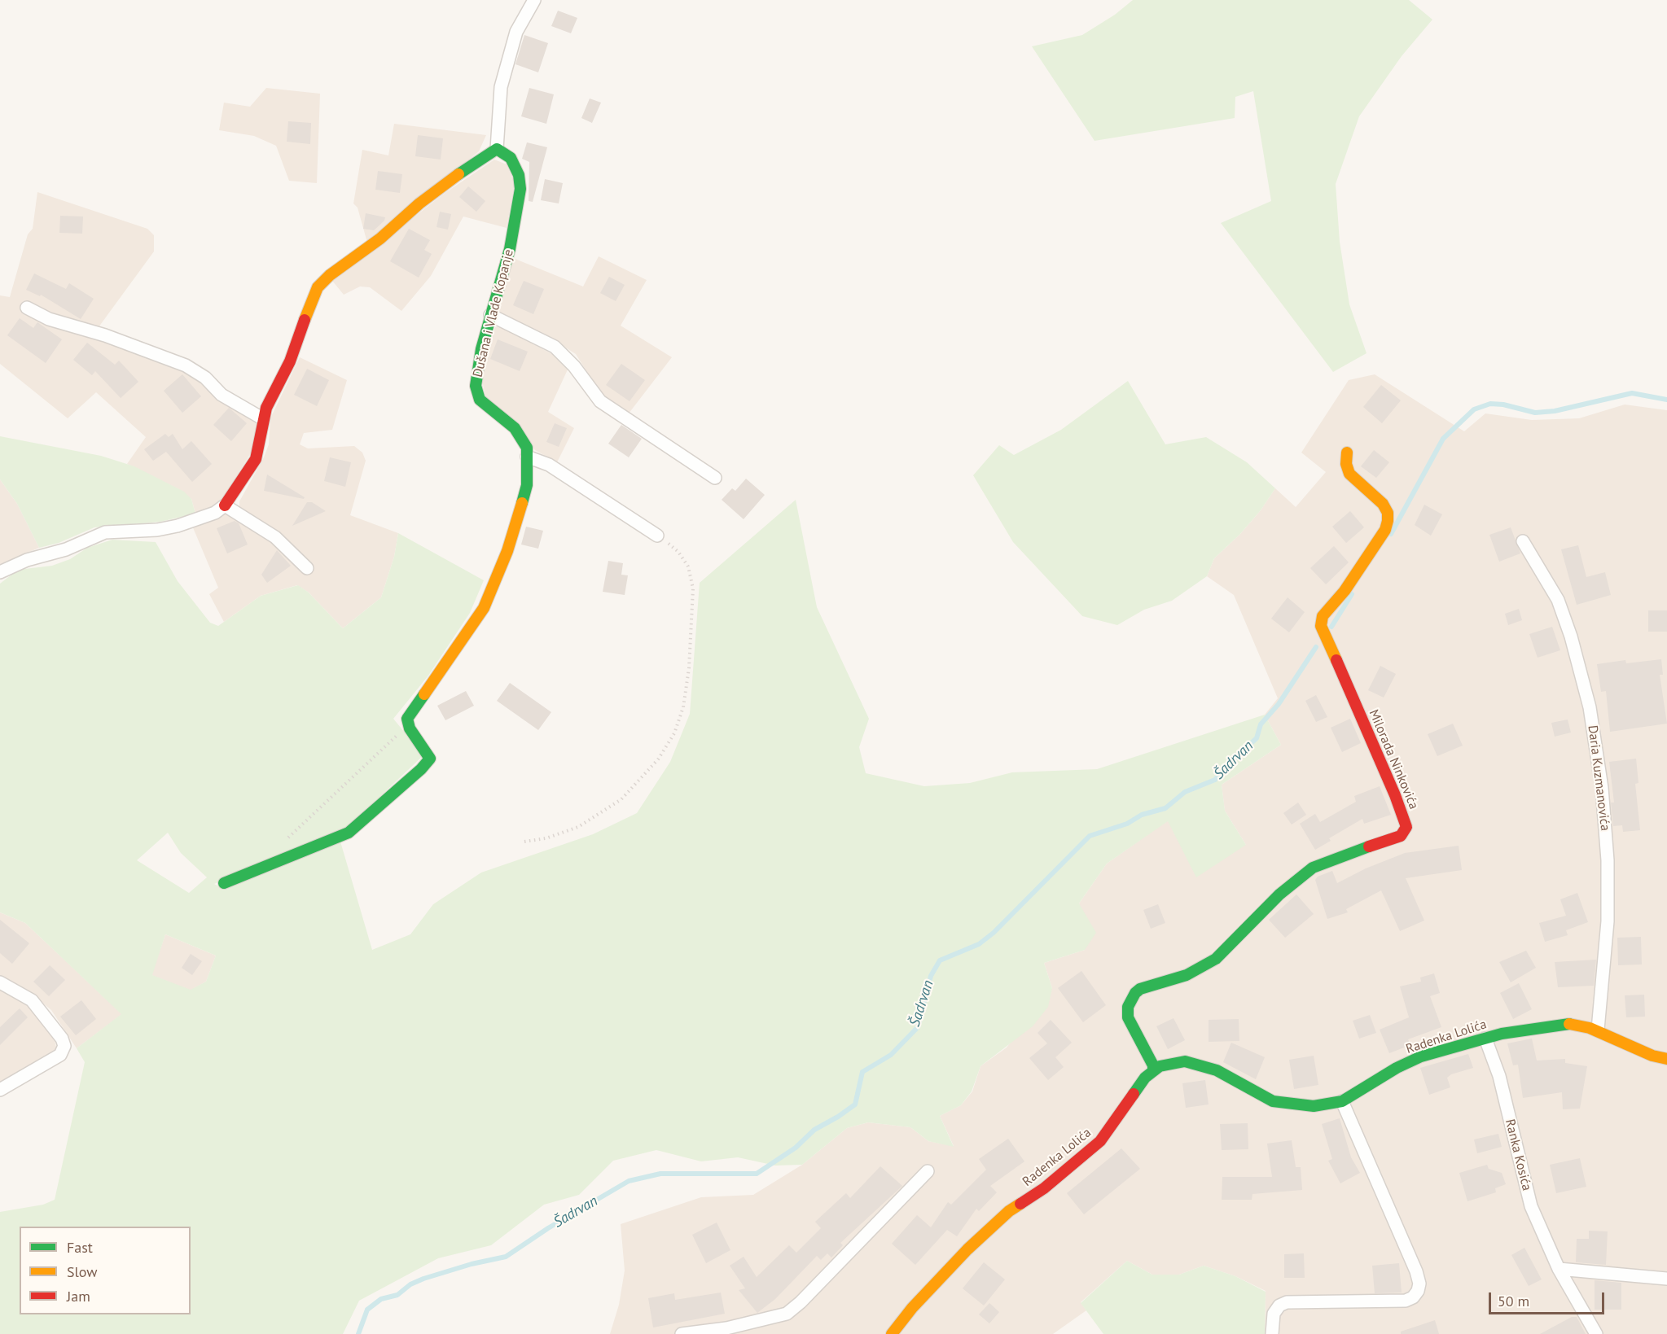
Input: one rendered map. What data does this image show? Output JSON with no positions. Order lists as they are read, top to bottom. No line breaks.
{"streets":{"street":["Dušana i Vlade Kopanje","Milorada Ninkovića","Daria Kuzmanovića","Radenka Lolića","Ranka Kosića"]},"crossings":[["Milorada Ninkovića","Radenka Lolića"],["Daria Kuzmanovića","Radenka Lolića"],["Radenka Lolića","Ranka Kosića"]],"water":["Šadrvan"],"legend":["Fast","Slow","Jam"],"scale_bar":"50 m"}
